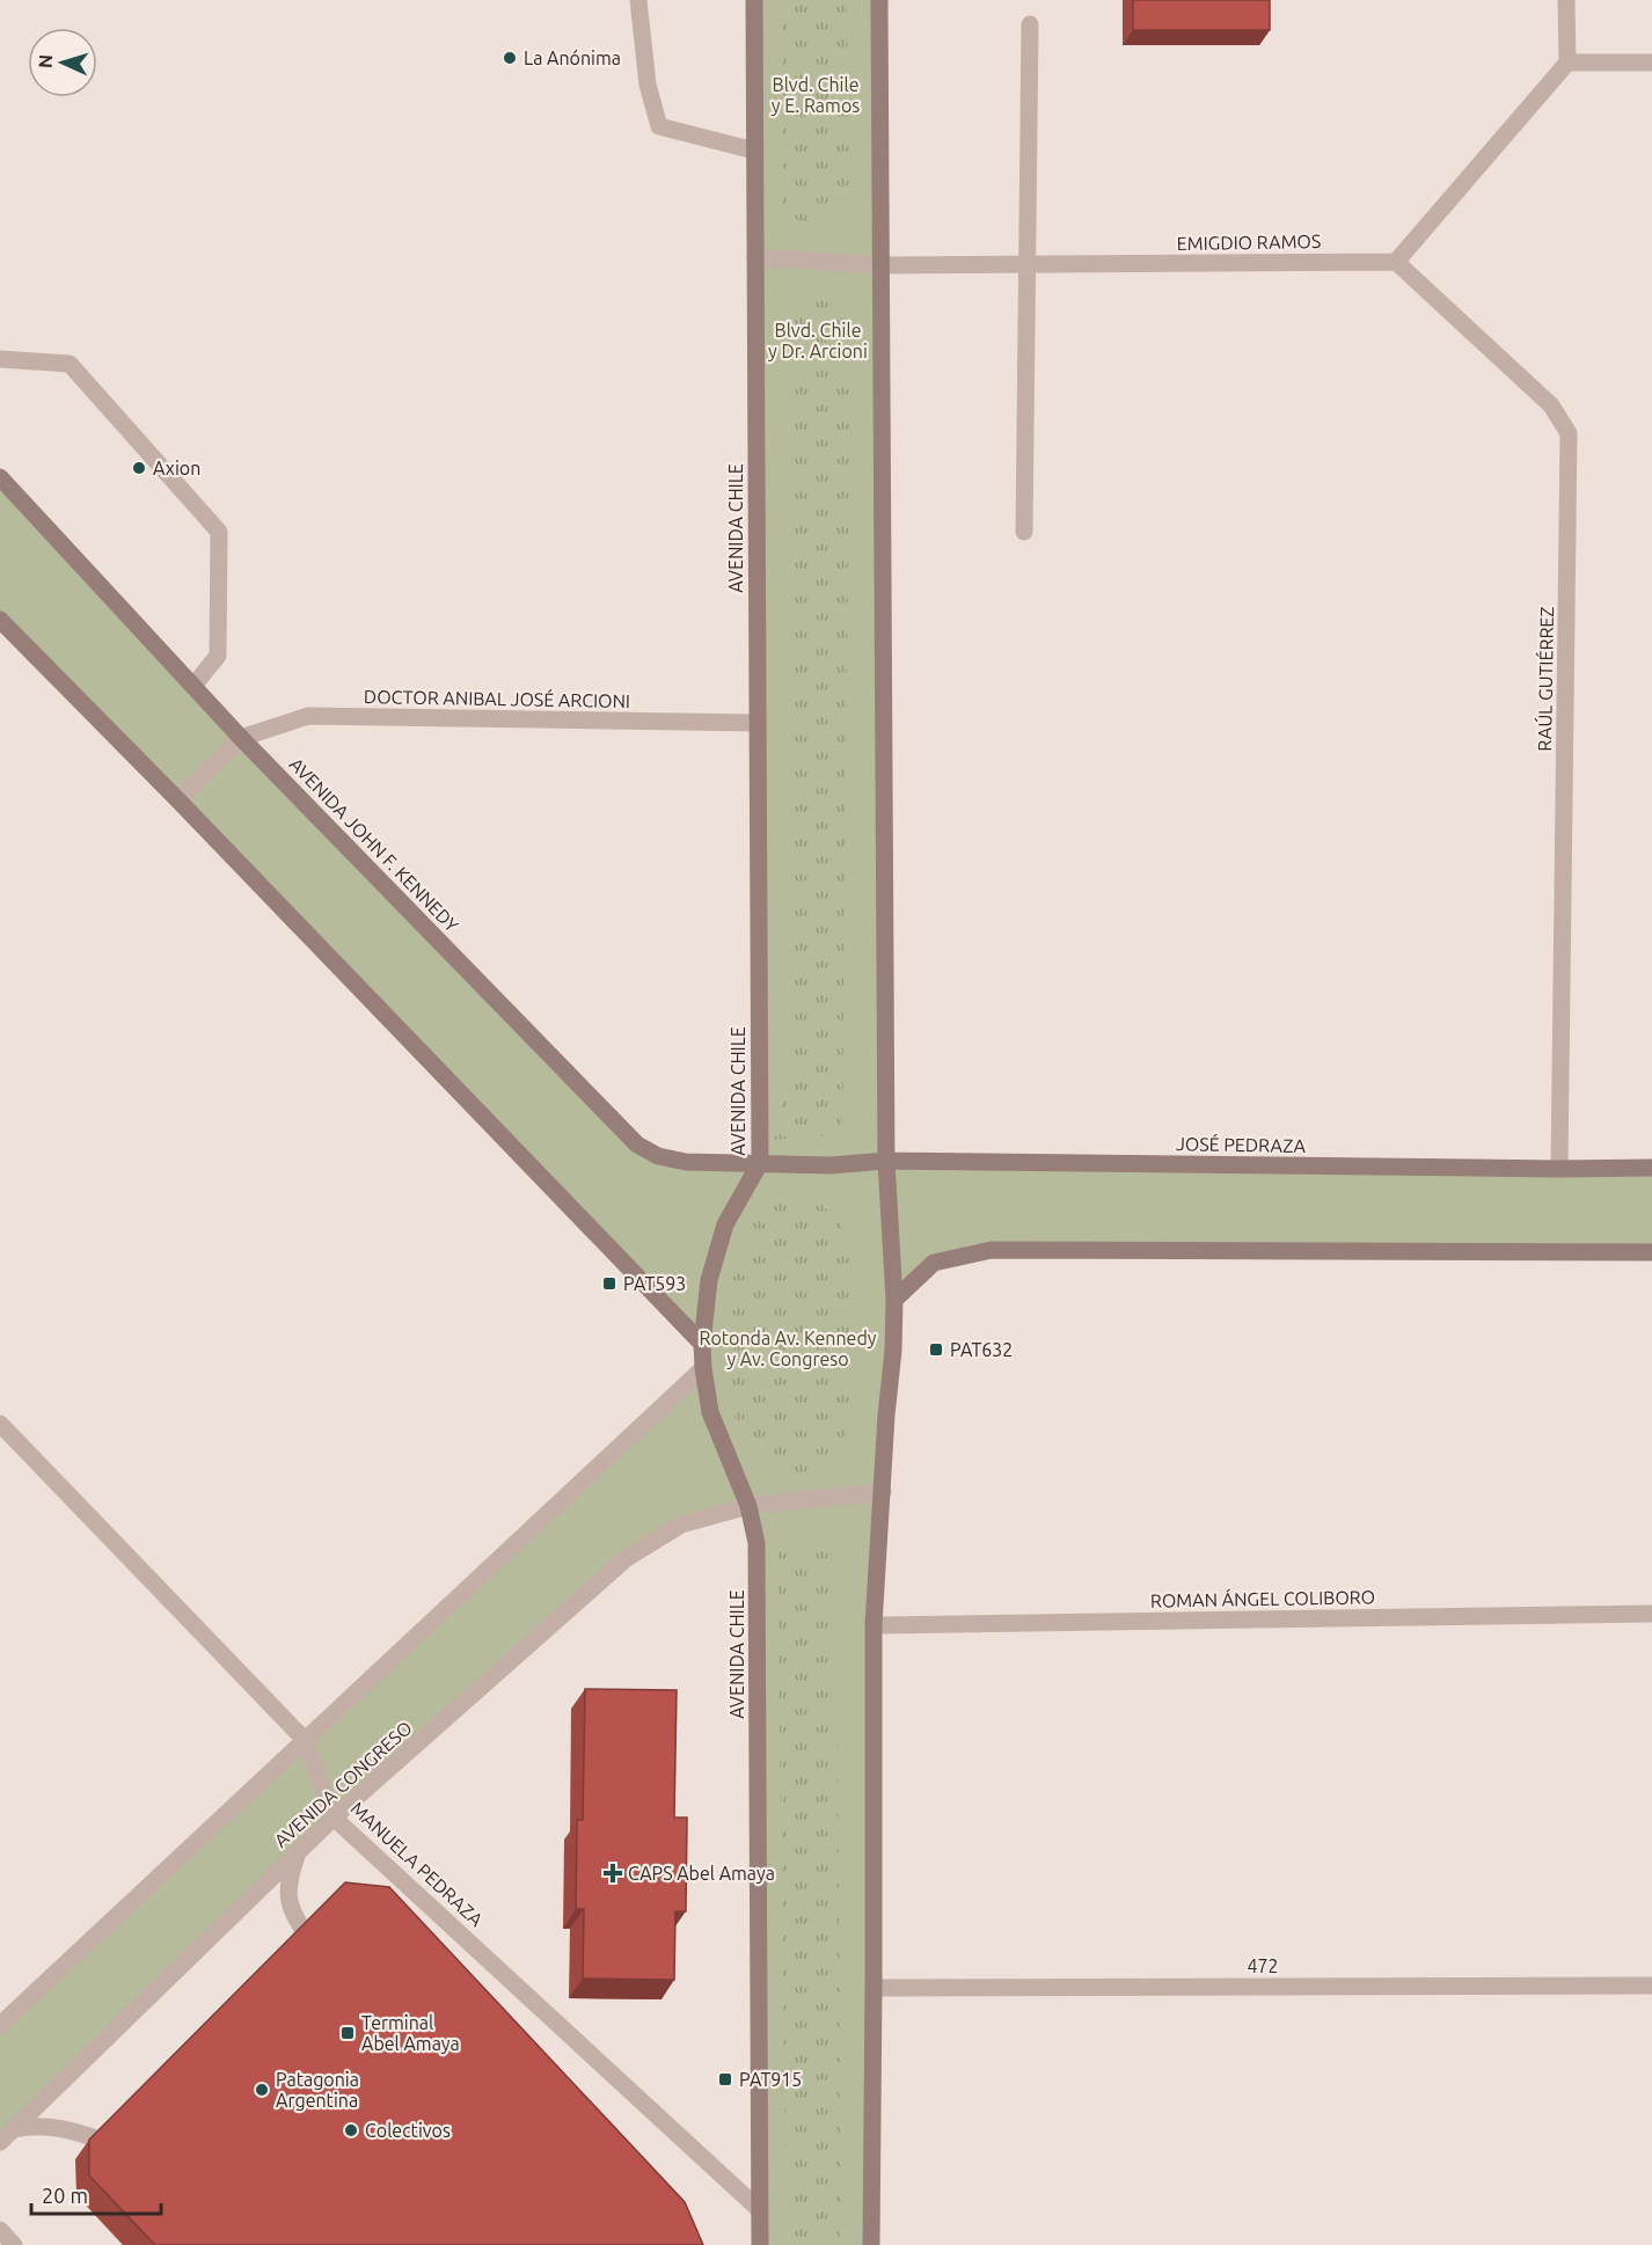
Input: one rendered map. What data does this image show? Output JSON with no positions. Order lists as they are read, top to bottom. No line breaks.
{"streets":{"main road":["AVENIDA CHILE","AVENIDA JOHN F. KENNEDY","JOSÉ PEDRAZA"],"street":["EMIGDIO RAMOS","RAÚL GUTIÉRREZ","DOCTOR ANIBAL JOSÉ ARCIONI","ROMAN ÁNGEL COLIBORO","AVENIDA CONGRESO","MANUELA PEDRAZA","472"]},"crossings":[["EMIGDIO RAMOS","AVENIDA CHILE"],["EMIGDIO RAMOS","RAÚL GUTIÉRREZ"],["AVENIDA CHILE","DOCTOR ANIBAL JOSÉ ARCIONI"],["AVENIDA CHILE","AVENIDA JOHN F. KENNEDY"],["AVENIDA CHILE","AVENIDA CONGRESO"],["AVENIDA CHILE","MANUELA PEDRAZA"],["RAÚL GUTIÉRREZ","JOSÉ PEDRAZA"],["DOCTOR ANIBAL JOSÉ ARCIONI","AVENIDA JOHN F. KENNEDY"],["AVENIDA JOHN F. KENNEDY","JOSÉ PEDRAZA"],["AVENIDA CONGRESO","MANUELA PEDRAZA"]],"parks":["Blvd. Chile y E. Ramos","Blvd. Chile y Dr. Arcioni","Rotonda Av. Kennedy y Av. Congreso"],"places":{"other":["La Anónima","Axion","Patagonia Argentina","Colectivos"],"transit":["PAT593","PAT632","Terminal Abel Amaya","PAT915"],"health":["CAPS Abel Amaya"]},"scale_bar":"20 m","north":"left"}
